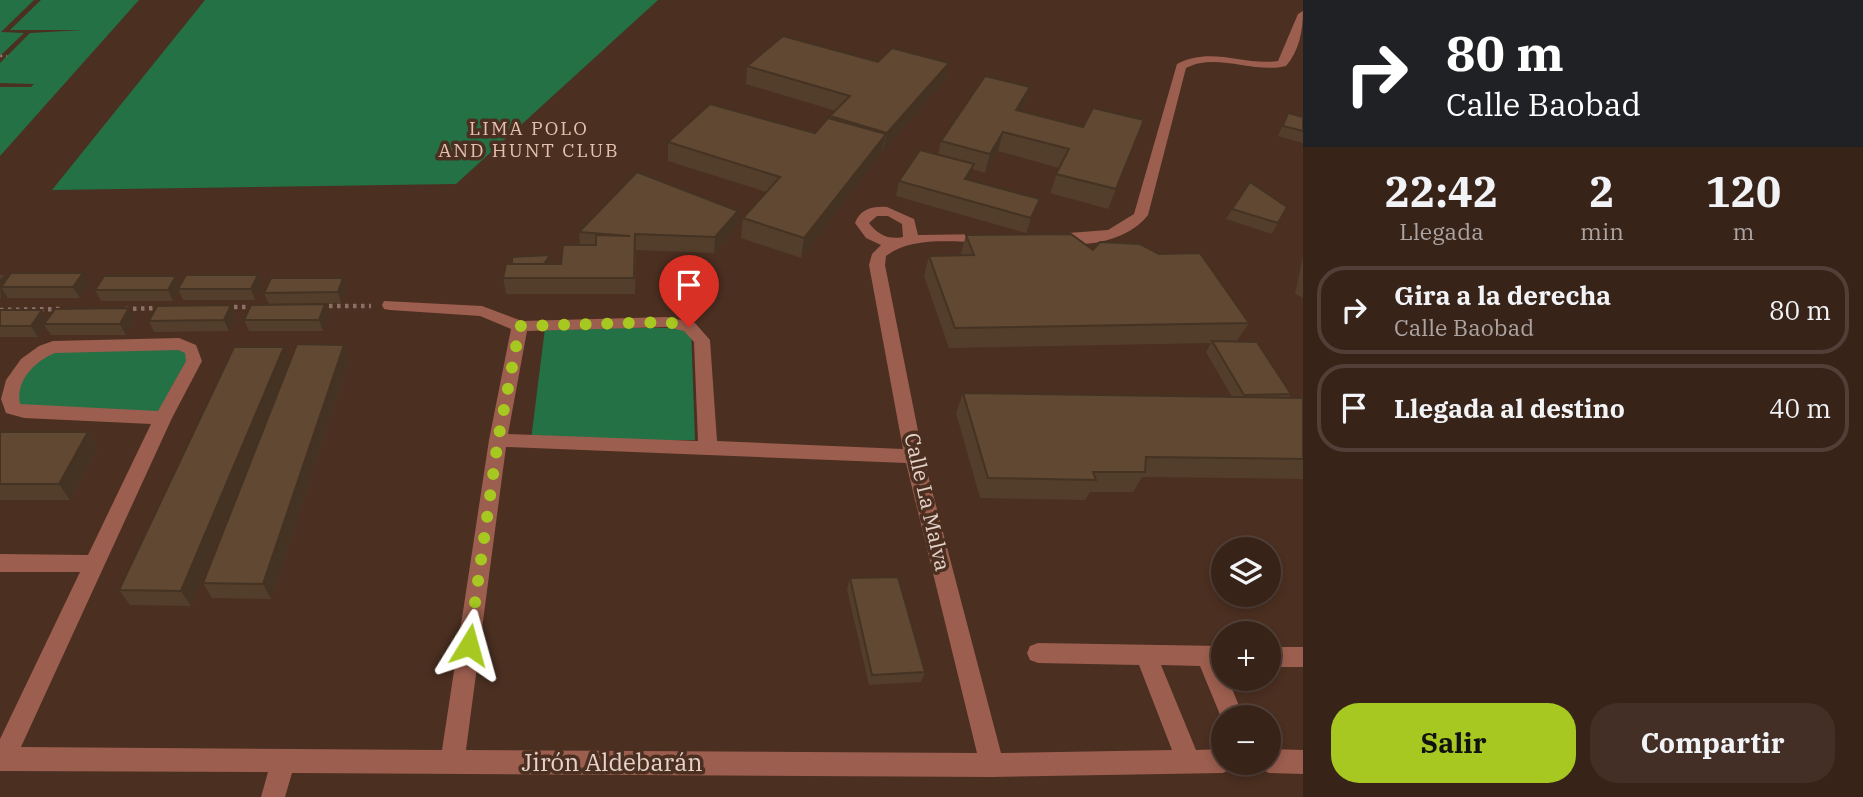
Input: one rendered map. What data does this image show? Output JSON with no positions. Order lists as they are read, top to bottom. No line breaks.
{"streets":{"street":["Calle La Malva","Jirón Aldebarán"]},"crossings":[["Calle La Malva","Jirón Aldebarán"]],"districts":["LIMA POLO AND HUNT CLUB"],"page":{"turn":["80 m","Calle Baobad"],"eta":["22:42","Llegada","2","min","120","m"],"list":[{"name":"Gira a la derecha","note":"Calle Baobad","value":"80 m"},{"name":"Llegada al destino","value":"40 m"}],"map_buttons":["+","−"],"buttons":["Salir","Compartir"]}}
